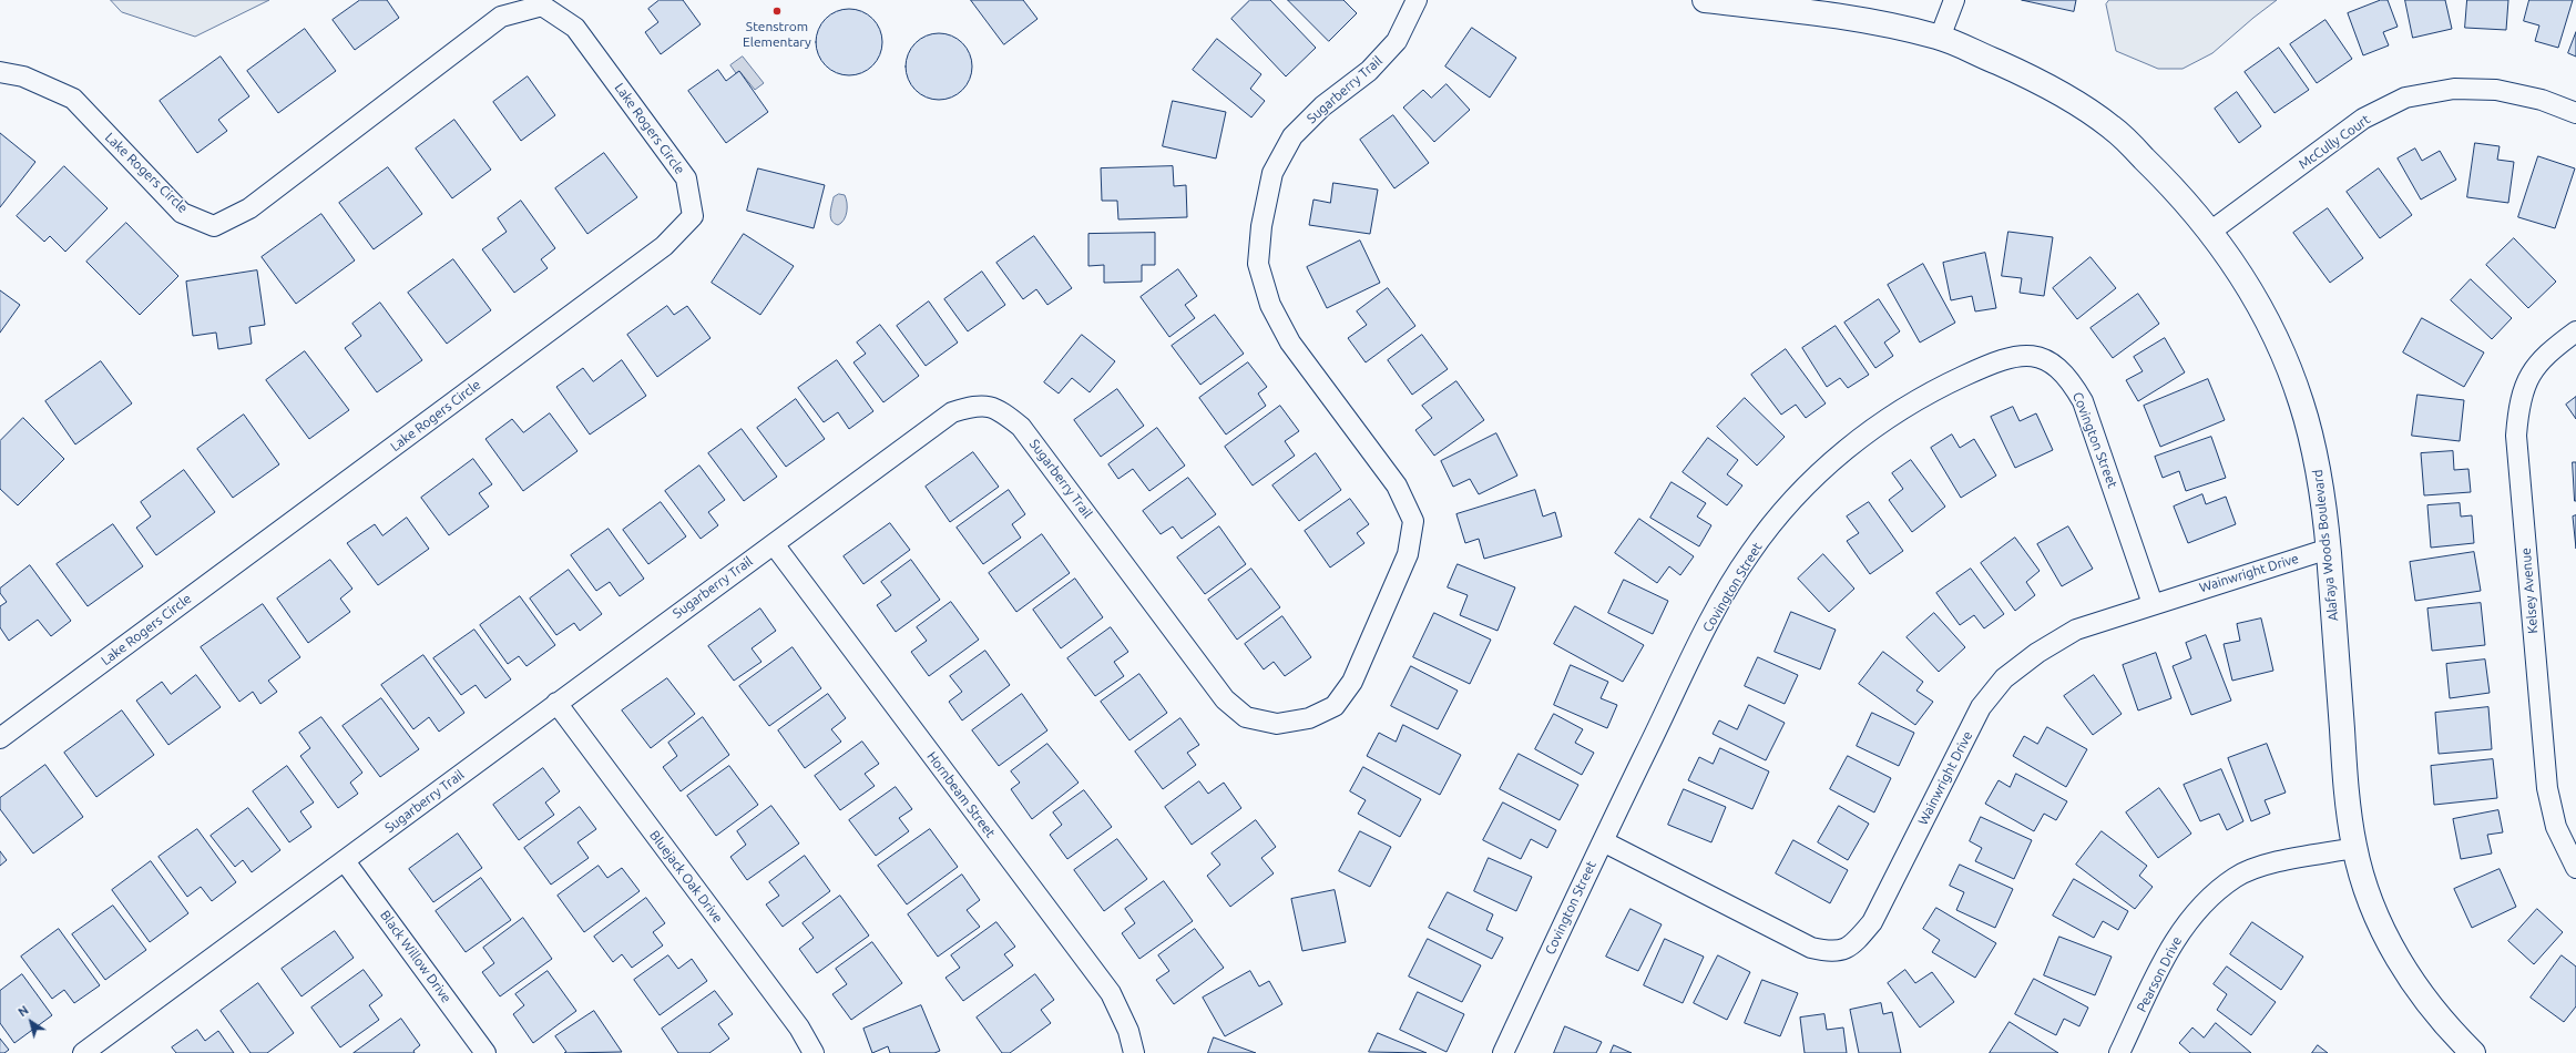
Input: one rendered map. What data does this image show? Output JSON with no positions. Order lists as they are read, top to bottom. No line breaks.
{"streets":{"street":["Sugarberry Trail","Lake Rogers Circle","McCully Court","Covington Street","Alafaya Woods Boulevard","Wainwright Drive","Kelsey Avenue","Hornbeam Street","Bluejack Oak Drive","Black Willow Drive","Pearson Drive"]},"crossings":[["Sugarberry Trail","Hornbeam Street"],["Sugarberry Trail","Bluejack Oak Drive"],["Sugarberry Trail","Black Willow Drive"],["McCully Court","Alafaya Woods Boulevard"],["Covington Street","Wainwright Drive"],["Alafaya Woods Boulevard","Wainwright Drive"],["Alafaya Woods Boulevard","Pearson Drive"]],"places":["Stenstrom Elementary"],"north":"top left"}
